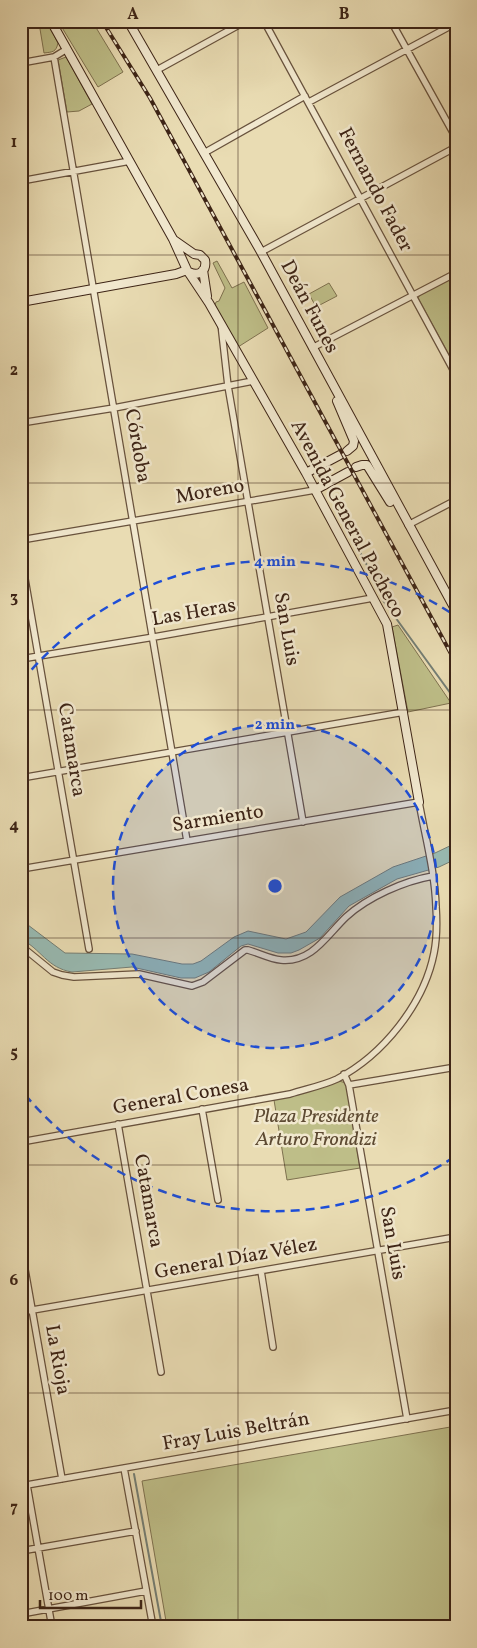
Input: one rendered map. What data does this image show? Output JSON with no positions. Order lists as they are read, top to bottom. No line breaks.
{"streets":{"street":["Fernando Fader","Deán Funes","Córdoba","Moreno","Avenida General Pacheco","Las Heras","San Luis","Catamarca","Sarmiento","General Conesa","General Díaz Vélez","La Rioja","Fray Luis Beltrán"]},"crossings":[["Córdoba","Moreno"],["Córdoba","Las Heras"],["Córdoba","Sarmiento"],["Moreno","Avenida General Pacheco"],["Moreno","San Luis"],["Avenida General Pacheco","Las Heras"],["Avenida General Pacheco","San Luis"],["Avenida General Pacheco","Sarmiento"],["Avenida General Pacheco","General Conesa"],["Las Heras","San Luis"],["Las Heras","Catamarca"],["San Luis","Sarmiento"],["San Luis","General Conesa"],["San Luis","General Díaz Vélez"],["San Luis","Fray Luis Beltrán"],["Catamarca","Sarmiento"],["Catamarca","General Conesa"],["Catamarca","General Díaz Vélez"],["Sarmiento","General Conesa"],["General Díaz Vélez","La Rioja"],["La Rioja","Fray Luis Beltrán"]],"parks":["Plaza Presidente Arturo Frondizi"],"scale_bar":"100 m","grid":{"columns":["A","B"],"rows":["1","2","3","4","5","6","7"]},"rings":["4 min","2 min"]}
